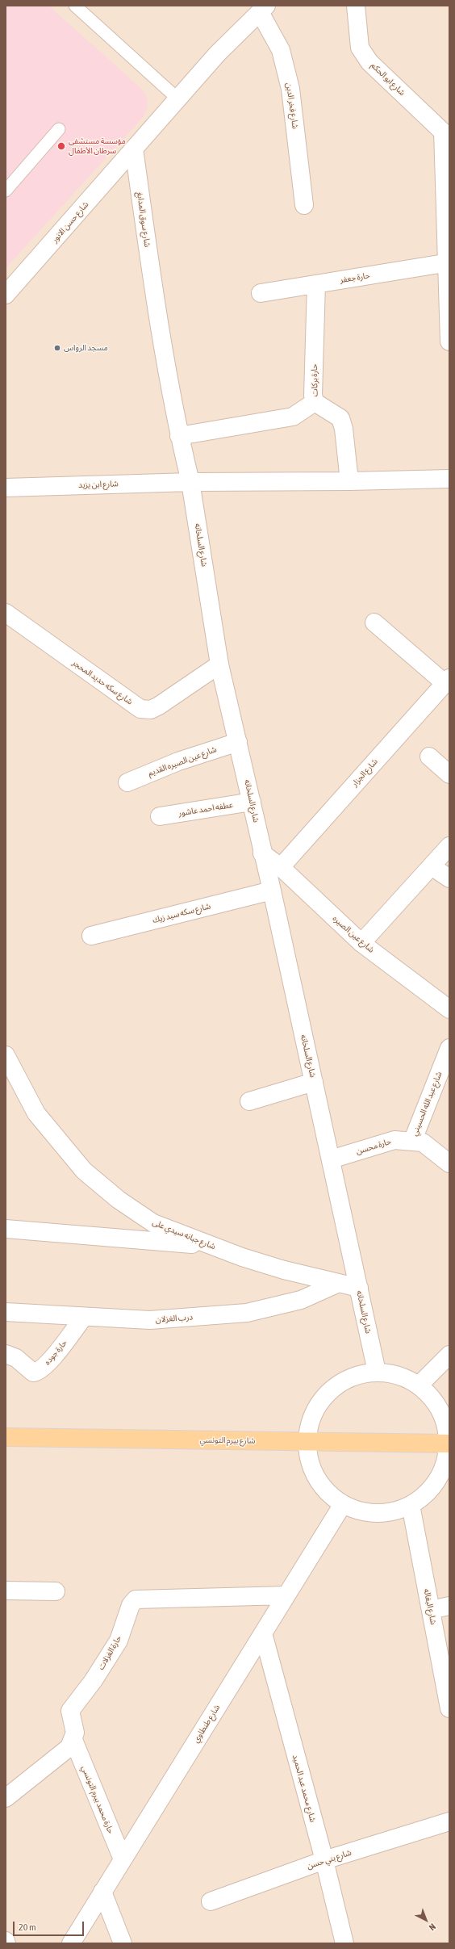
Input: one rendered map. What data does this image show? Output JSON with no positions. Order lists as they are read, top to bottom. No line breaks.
{"streets":{"main road":["شارع بيرم التونسي"],"street":["شارع ابو الحكم","شارع فخر الدين","شارع سوق المدابغ","شارع حسن الانور","حارة جعفر","حارة بركات","شارع ابن يزيد","شارع السلخانه","شارع سكه حديد المحجر","شارع عين الصيره القديم","شارع الجزار","عطفه احمد عاشور","شارع سكه سيد زيك","شارع عين الصيره","شارع عبد الله الحسيني","حارة محسن","شارع جبانه سيدي على","درب الغزلان","حارة جوده","شارع البغاله","حارة الغزلات","شارع طنطاوي","شارع محمد عبد الحميد","حارة محمد بيرم التونسي","شارع بني حسن"]},"crossings":[["شارع سوق المدابغ","شارع حسن الانور"],["شارع سوق المدابغ","شارع ابن يزيد"],["شارع سوق المدابغ","شارع السلخانه"],["حارة جعفر","حارة بركات"],["شارع ابن يزيد","شارع السلخانه"],["شارع السلخانه","شارع سكه حديد المحجر"],["شارع السلخانه","شارع عين الصيره القديم"],["شارع السلخانه","عطفه احمد عاشور"],["شارع السلخانه","شارع سكه سيد زيك"],["شارع السلخانه","شارع عين الصيره"],["شارع السلخانه","حارة محسن"],["شارع السلخانه","شارع جبانه سيدي على"],["شارع الجزار","شارع عين الصيره"],["شارع عبد الله الحسيني","حارة محسن"],["شارع جبانه سيدي على","درب الغزلان"],["درب الغزلان","حارة جوده"],["حارة الغزلات","شارع طنطاوي"],["حارة الغزلات","حارة محمد بيرم التونسي"],["شارع طنطاوي","شارع محمد عبد الحميد"],["شارع طنطاوي","حارة محمد بيرم التونسي"],["شارع محمد عبد الحميد","شارع بني حسن"]],"places":["مؤسسة مستشفى سرطان الأطفال","مسجد الرواس"],"scale_bar":"20 m","north":"bottom right"}
